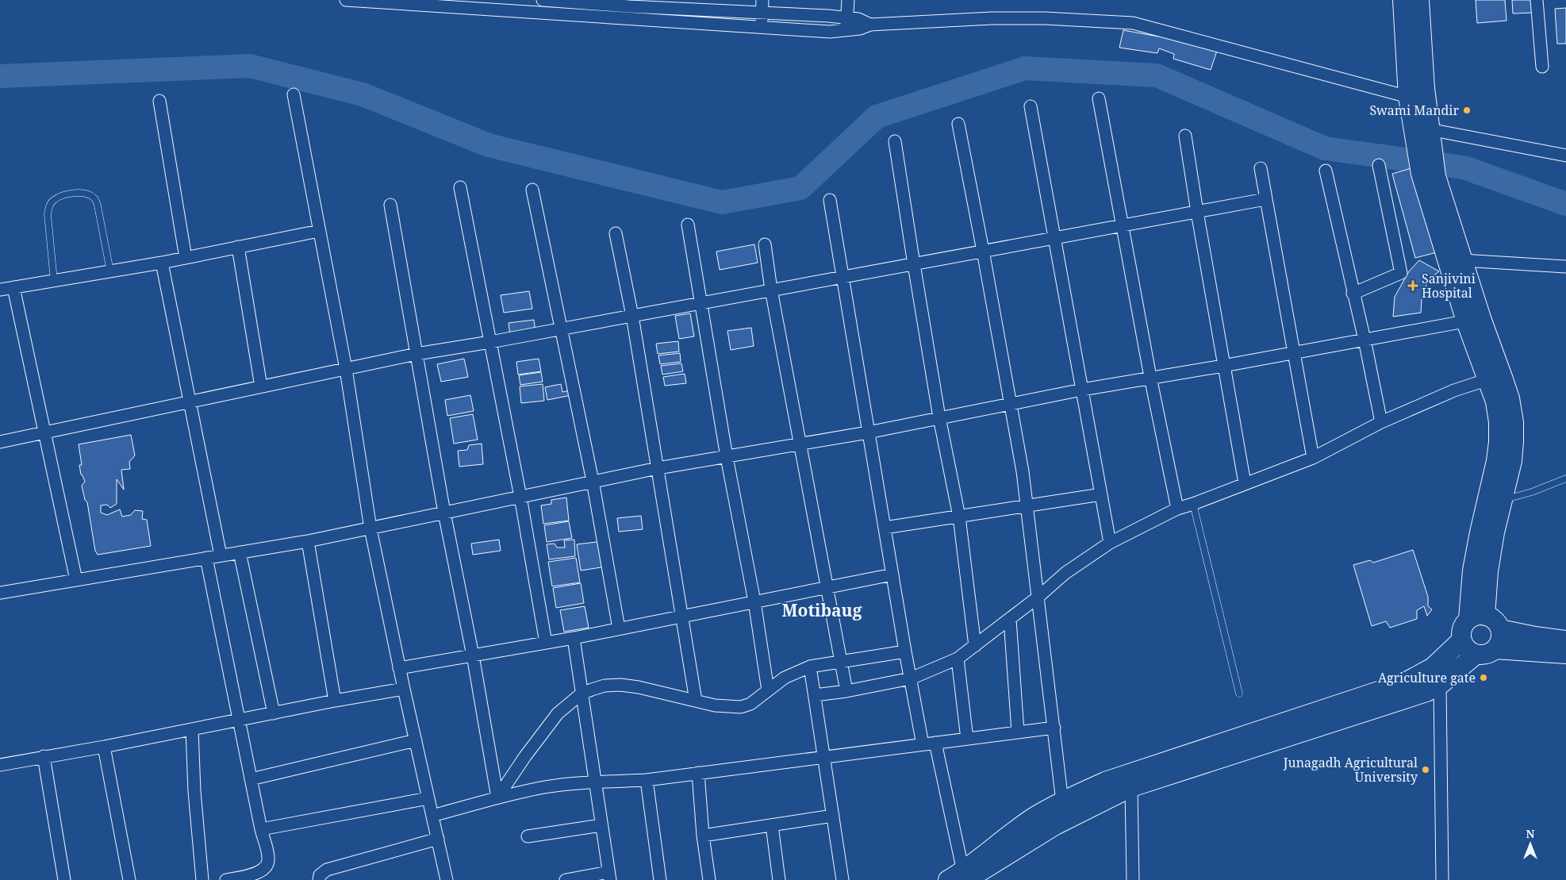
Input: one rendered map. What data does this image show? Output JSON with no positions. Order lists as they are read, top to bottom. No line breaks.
{"districts":["Motibaug"],"places":{"other":["Swami Mandir","Agriculture gate","Junagadh Agricultural University"],"health":["Sanjivini Hospital"]},"north":"top"}
